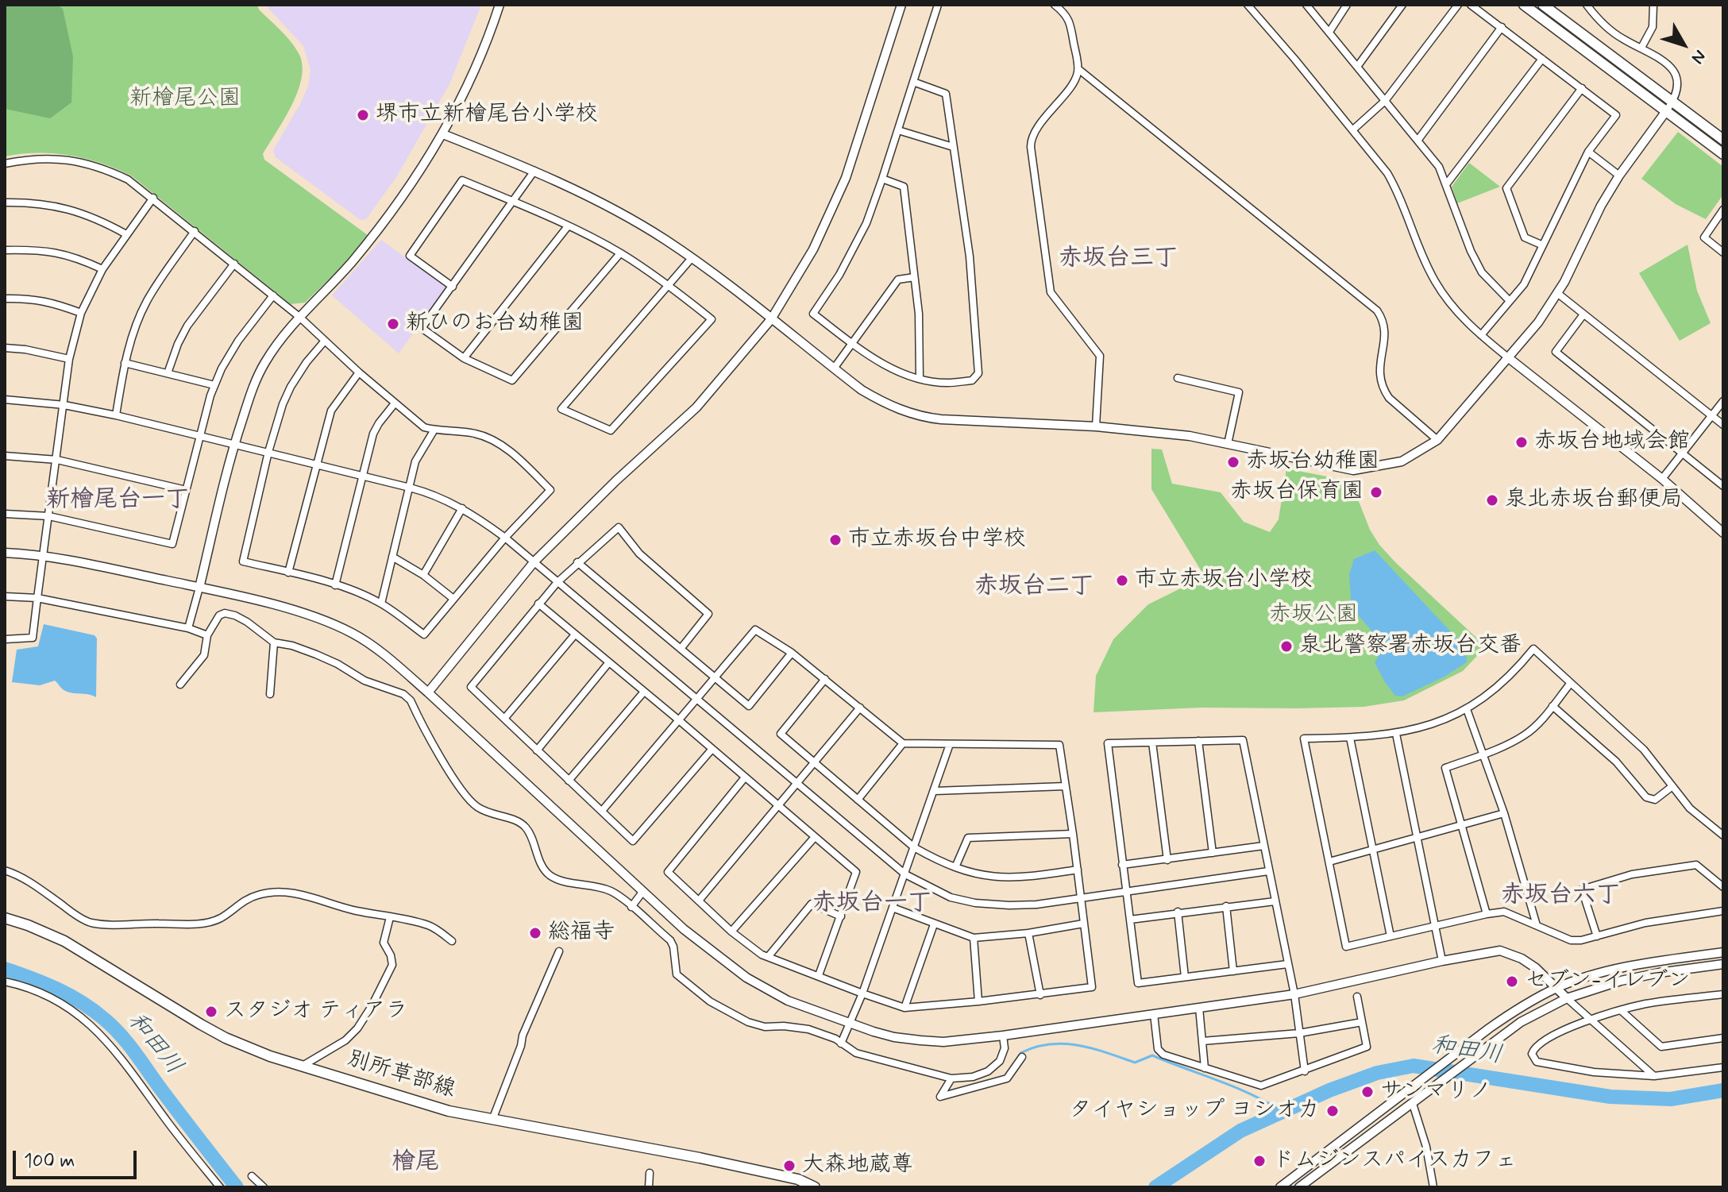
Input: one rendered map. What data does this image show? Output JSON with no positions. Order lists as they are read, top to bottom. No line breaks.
{"streets":{"main road":["別所草部線"]},"districts":["赤坂台三丁","新檜尾台一丁","赤坂台二丁","赤坂台六丁","赤坂台一丁","檜尾"],"water":["和田川"],"parks":["新檜尾公園","赤坂公園"],"places":["堺市立新檜尾台小学校","新ひのお台幼稚園","赤坂台地域会館","赤坂台幼稚園","赤坂台保育園","泉北赤坂台郵便局","市立赤坂台中学校","市立赤坂台小学校","泉北警察署赤坂台交番","総福寺","セブン-イレブン","スタジオ ティアラ","サンマリノ","タイヤショップ ヨシオカ","ドムジンスパイスカフェ","大森地蔵尊"],"scale_bar":"100 m","north":"bottom right"}
